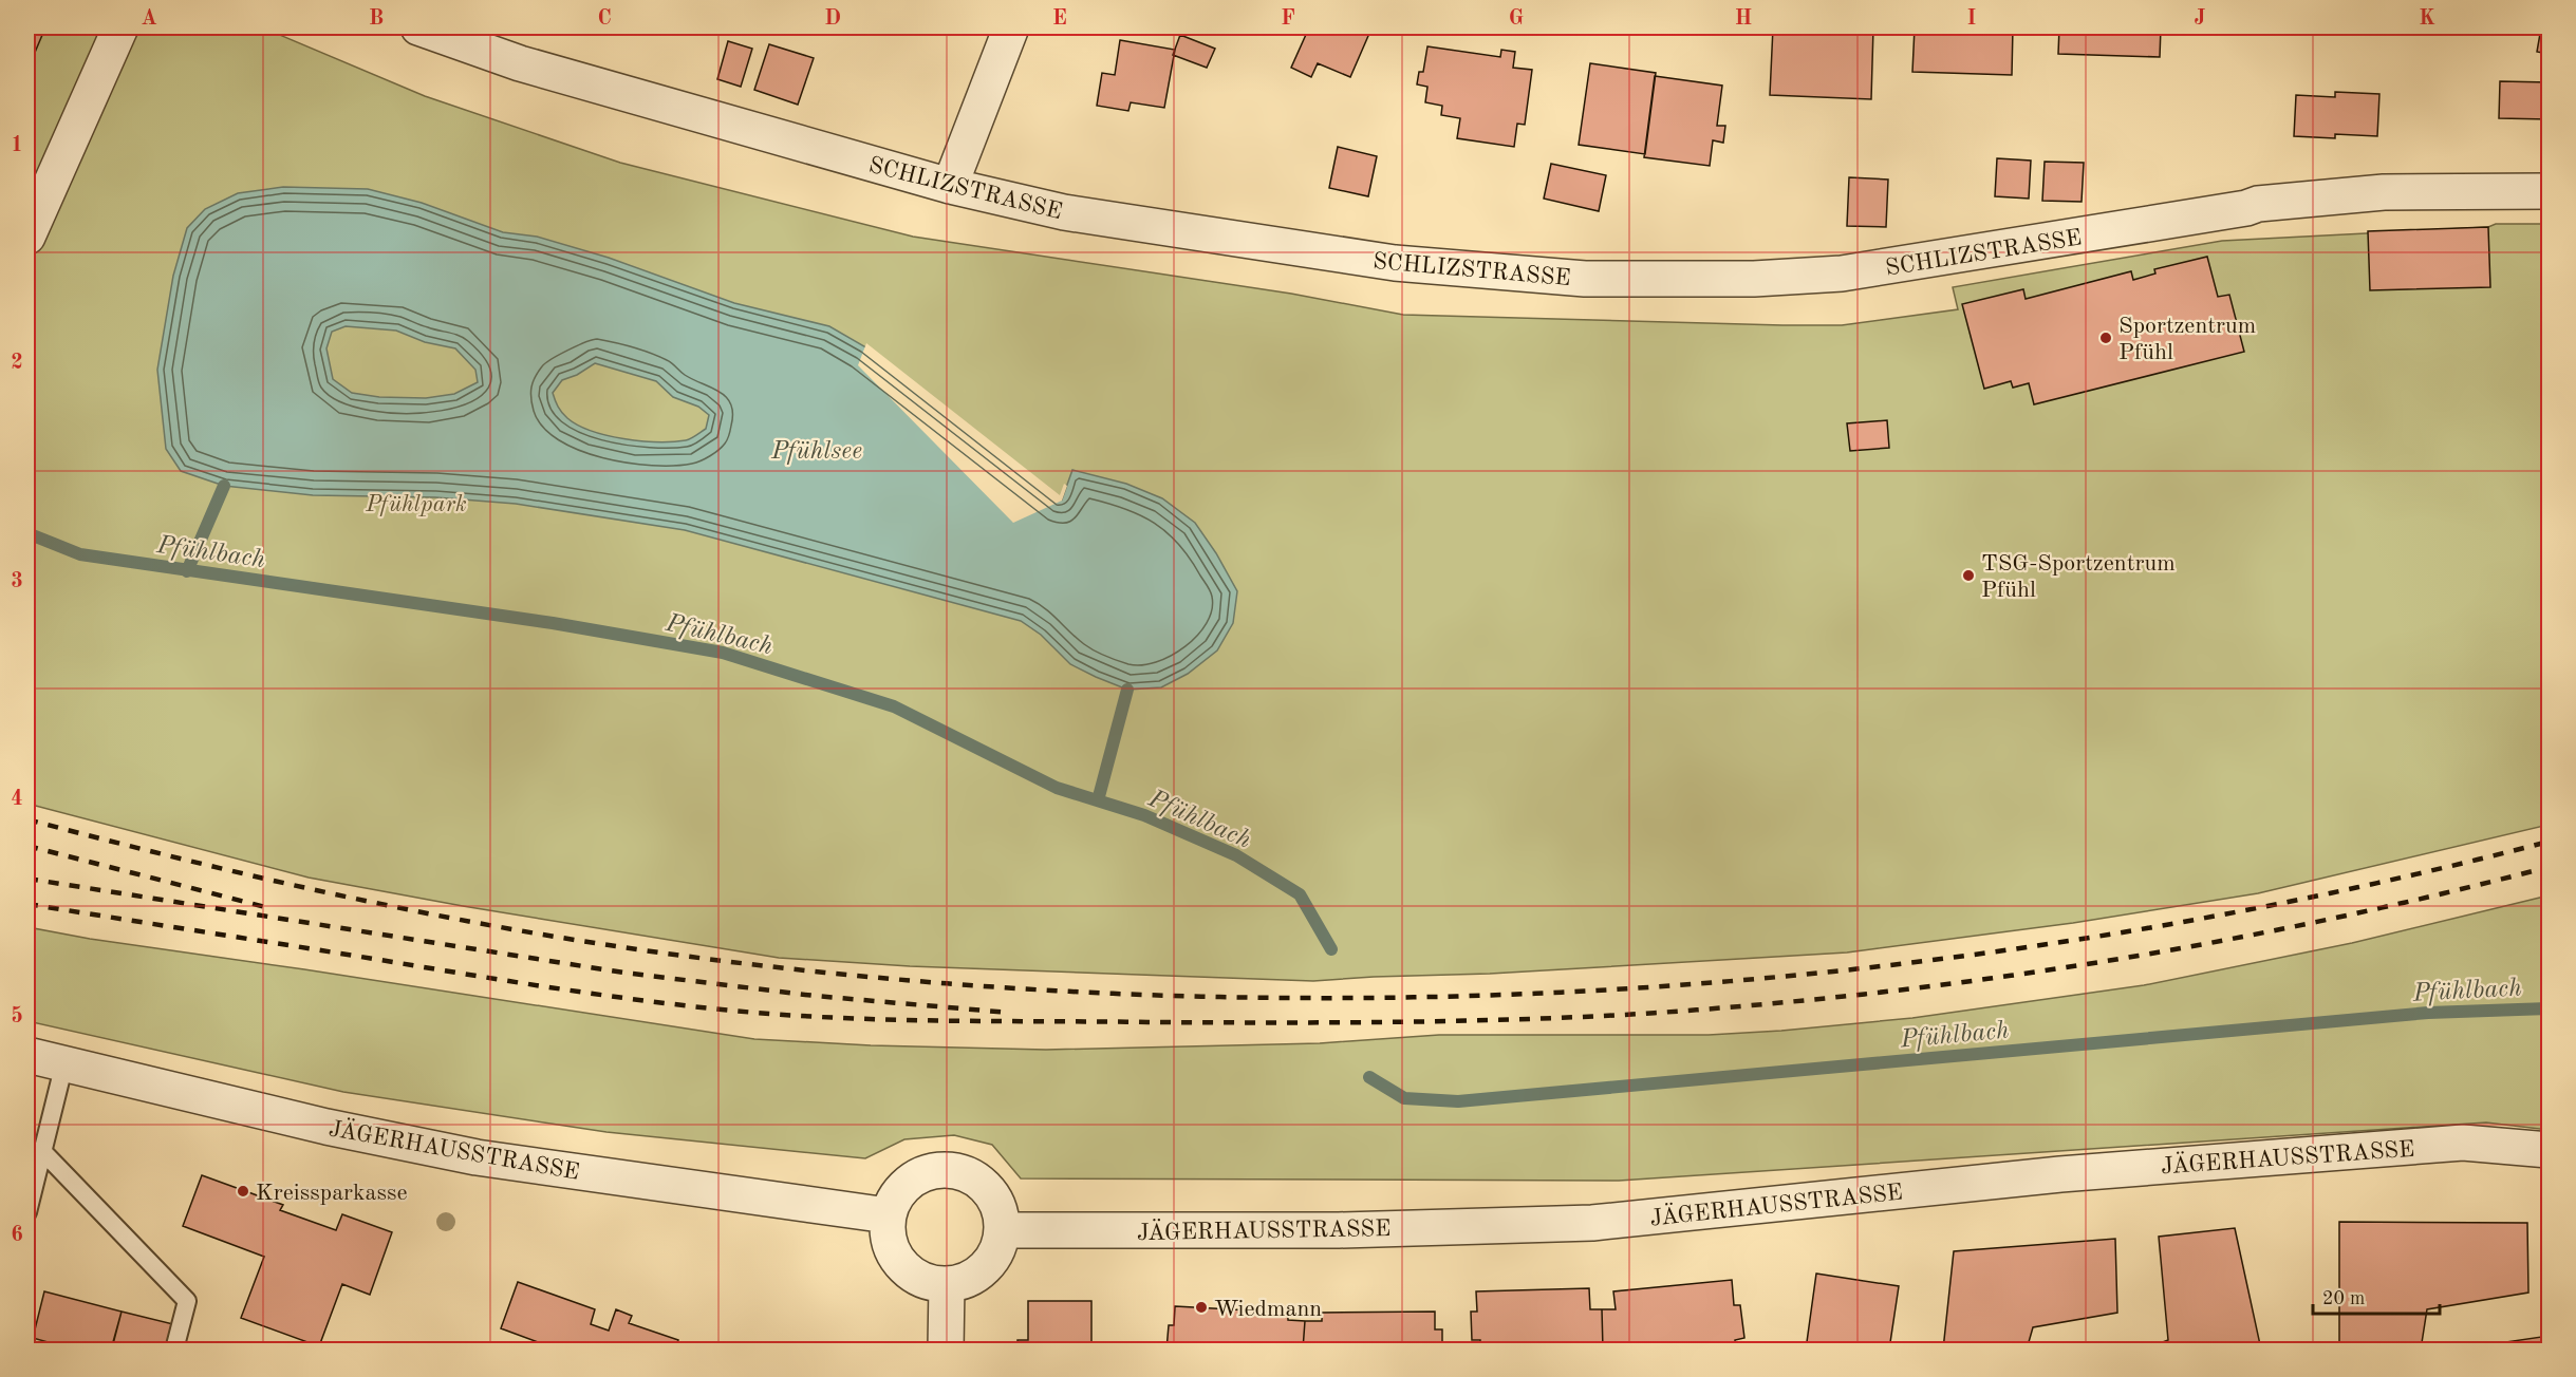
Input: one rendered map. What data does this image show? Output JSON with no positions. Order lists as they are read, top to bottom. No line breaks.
{"streets":{"street":["SCHLIZSTRASSE","JÄGERHAUSSTRASSE"]},"water":["Pfühlsee","Pfühlbach"],"parks":["Pfühlpark"],"places":["Sportzentrum Pfühl","TSG-Sportzentrum Pfühl","Kreissparkasse","Wiedmann"],"scale_bar":"20 m","grid":{"columns":["A","B","C","D","E","F","G","H","I","J","K"],"rows":["1","2","3","4","5","6"]}}
